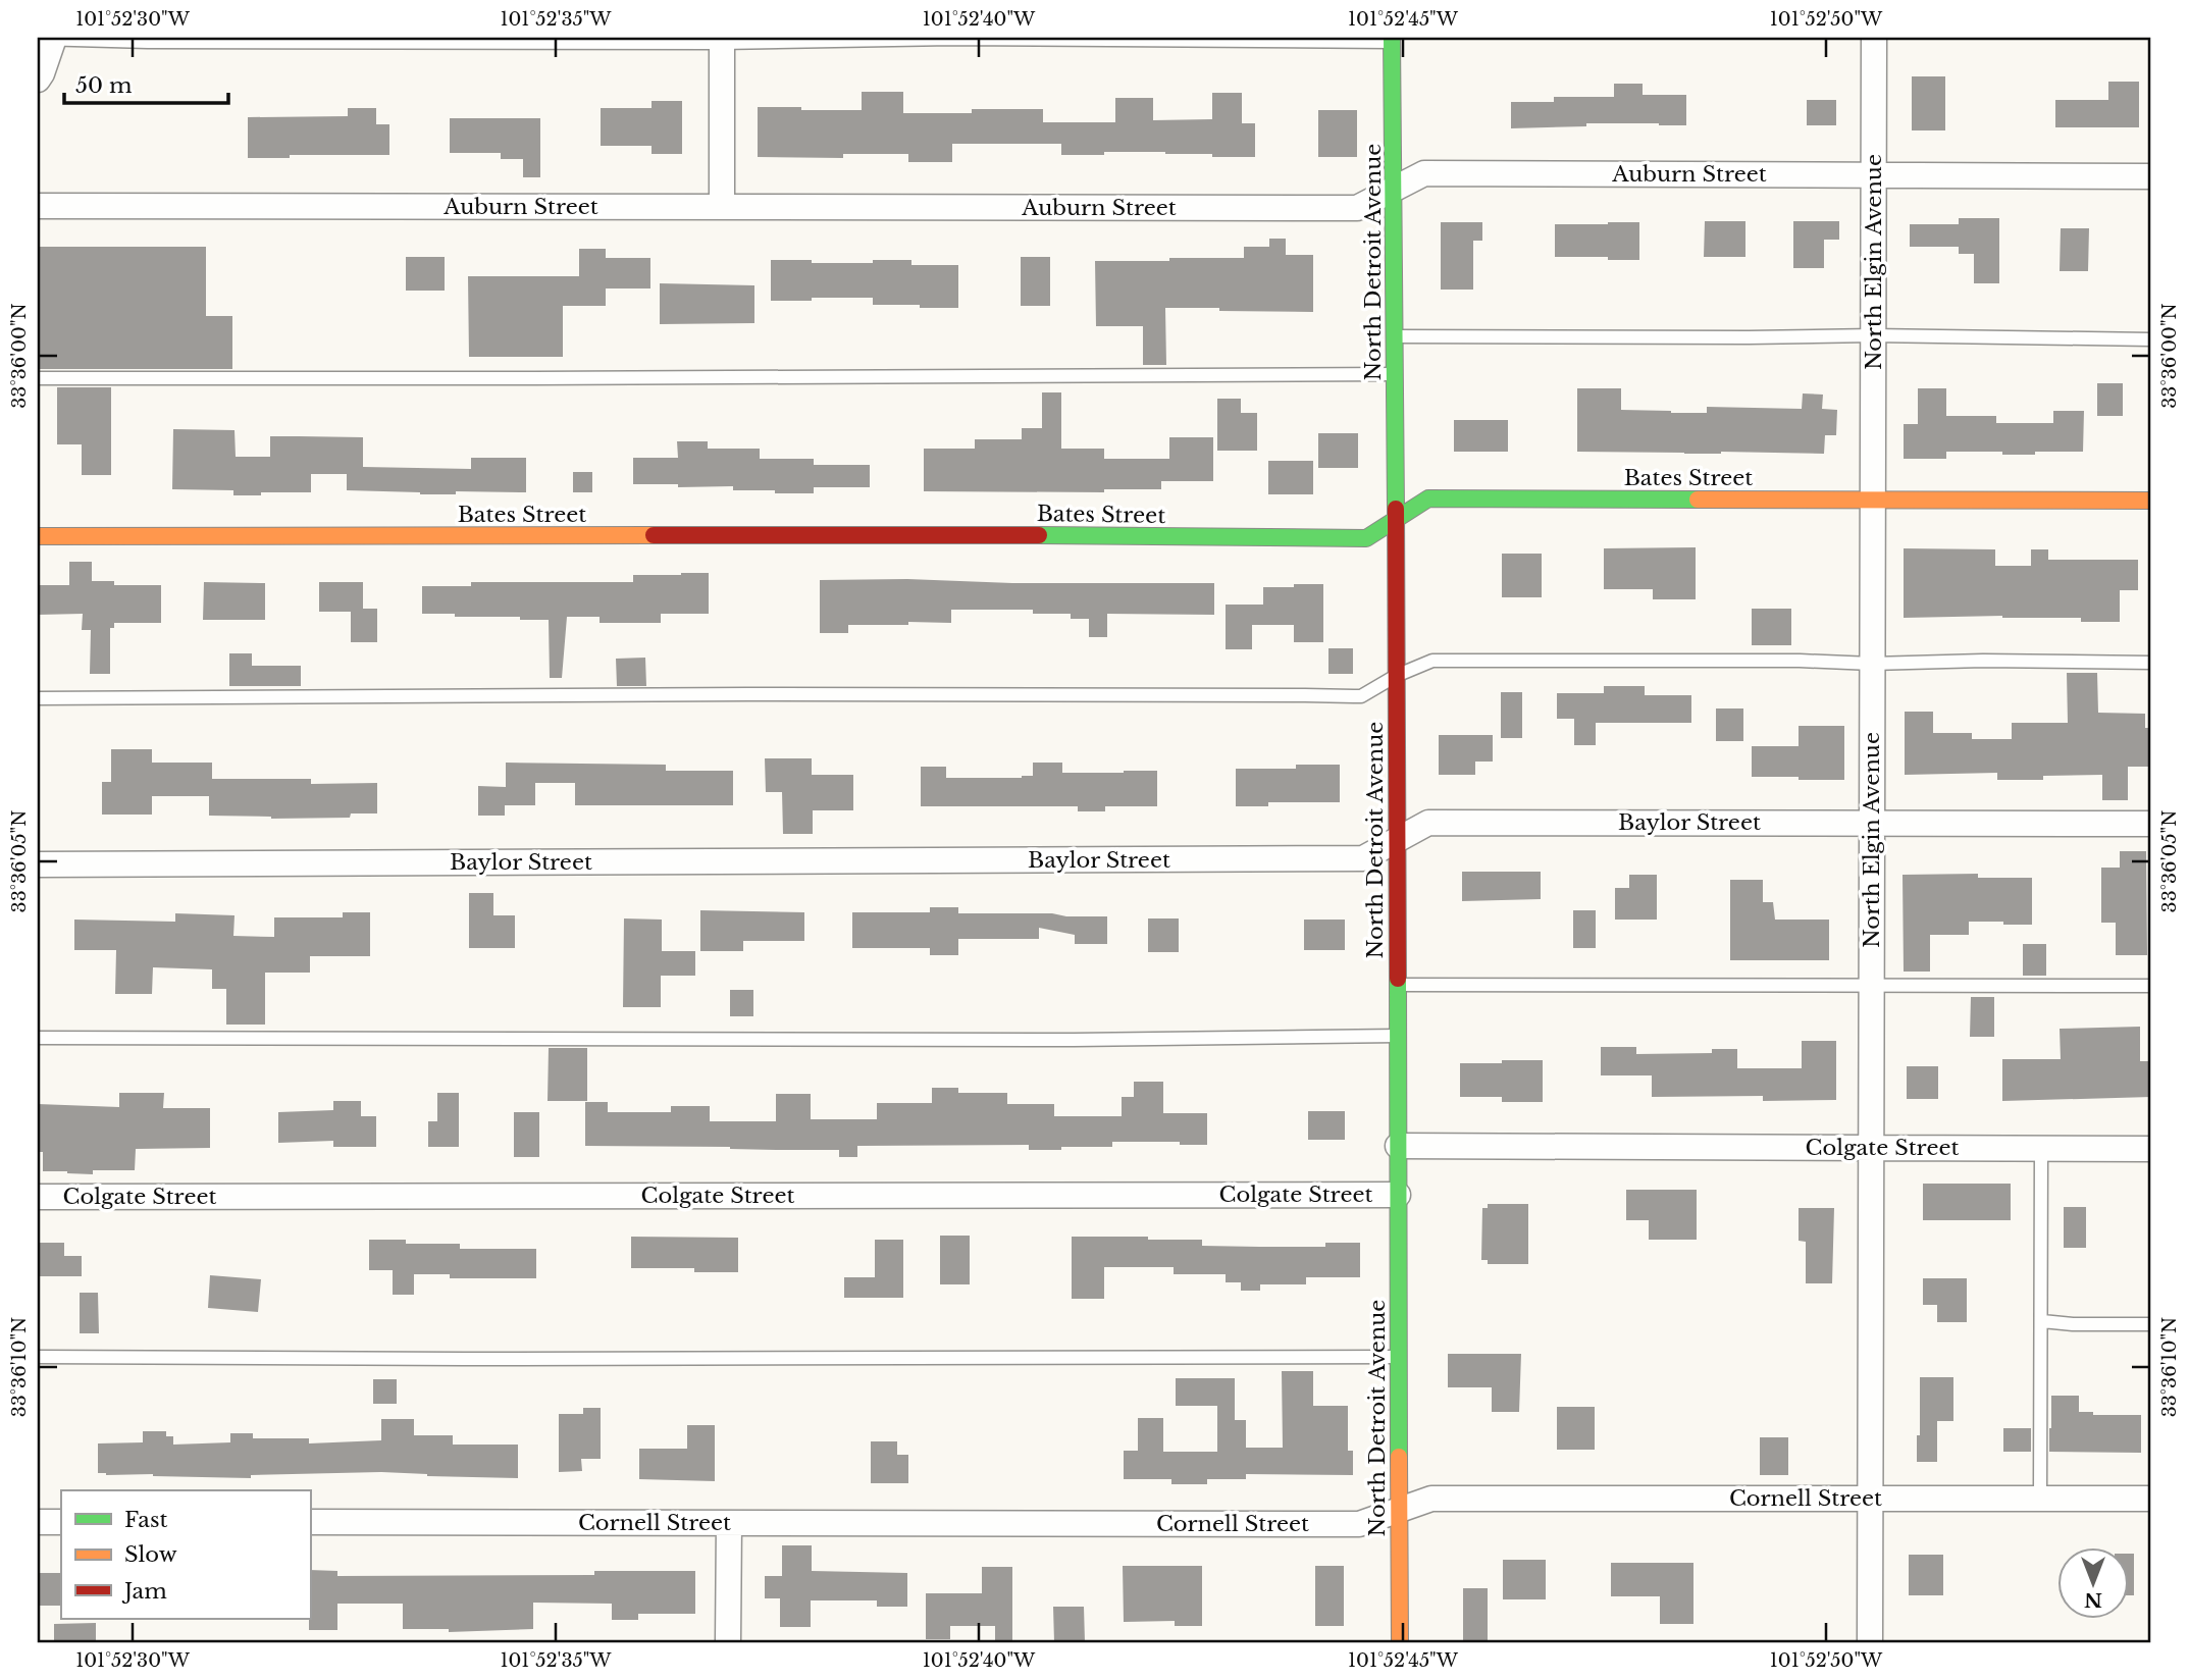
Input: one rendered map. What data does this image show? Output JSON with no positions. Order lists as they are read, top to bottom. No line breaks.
{"streets":{"street":["Auburn Street","North Detroit Avenue","North Elgin Avenue","Bates Street","Baylor Street","Colgate Street","Cornell Street"]},"crossings":[["Auburn Street","North Detroit Avenue"],["Auburn Street","North Elgin Avenue"],["North Detroit Avenue","Bates Street"],["North Detroit Avenue","Baylor Street"],["North Detroit Avenue","Colgate Street"],["North Detroit Avenue","Cornell Street"],["North Elgin Avenue","Bates Street"],["North Elgin Avenue","Baylor Street"],["North Elgin Avenue","Colgate Street"],["North Elgin Avenue","Cornell Street"]],"legend":["Fast","Slow","Jam"],"scale_bar":"50 m","north":"bottom","coordinates":["101°52'30\"W","101°52'35\"W","101°52'40\"W","101°52'45\"W","101°52'50\"W","33°36'00\"N","33°36'05\"N","33°36'10\"N"]}
